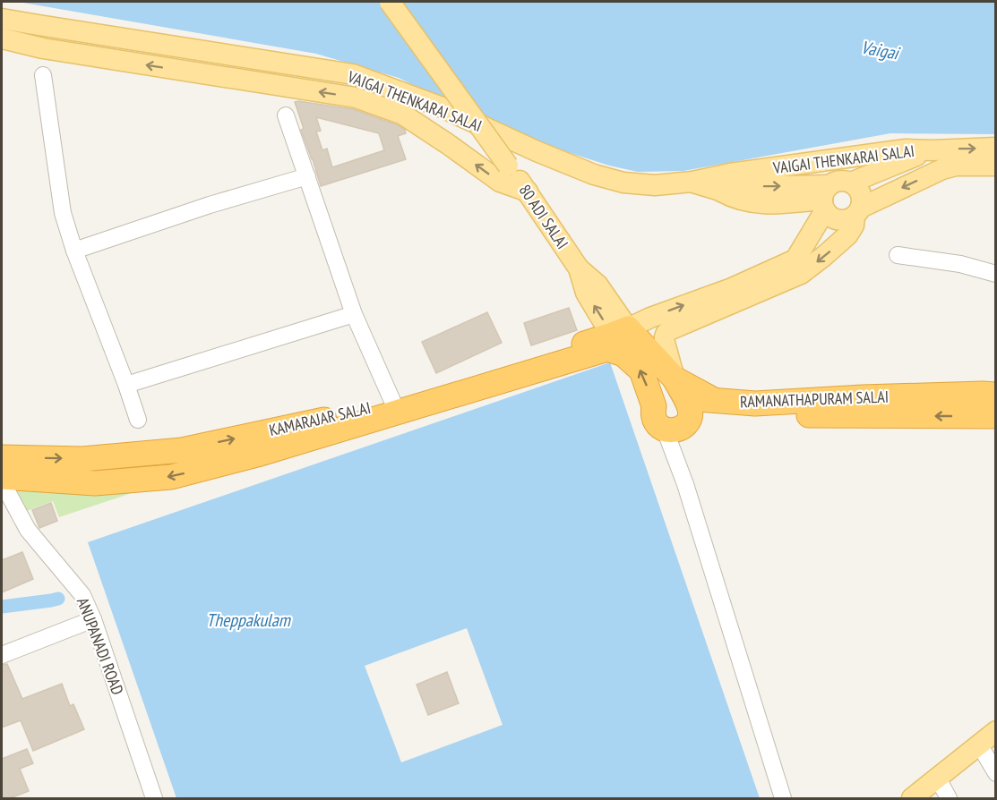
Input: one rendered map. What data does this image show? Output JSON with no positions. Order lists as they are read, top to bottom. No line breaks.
{"streets":{"highway":["RAMANATHAPURAM SALAI","KAMARAJAR SALAI"],"main road":["VAIGAI THENKARAI SALAI","80 ADI SALAI"],"street":["ANUPANADI ROAD"]},"crossings":[["VAIGAI THENKARAI SALAI","80 ADI SALAI"],["80 ADI SALAI","KAMARAJAR SALAI"]],"water":["Vaigai","Theppakulam"]}
